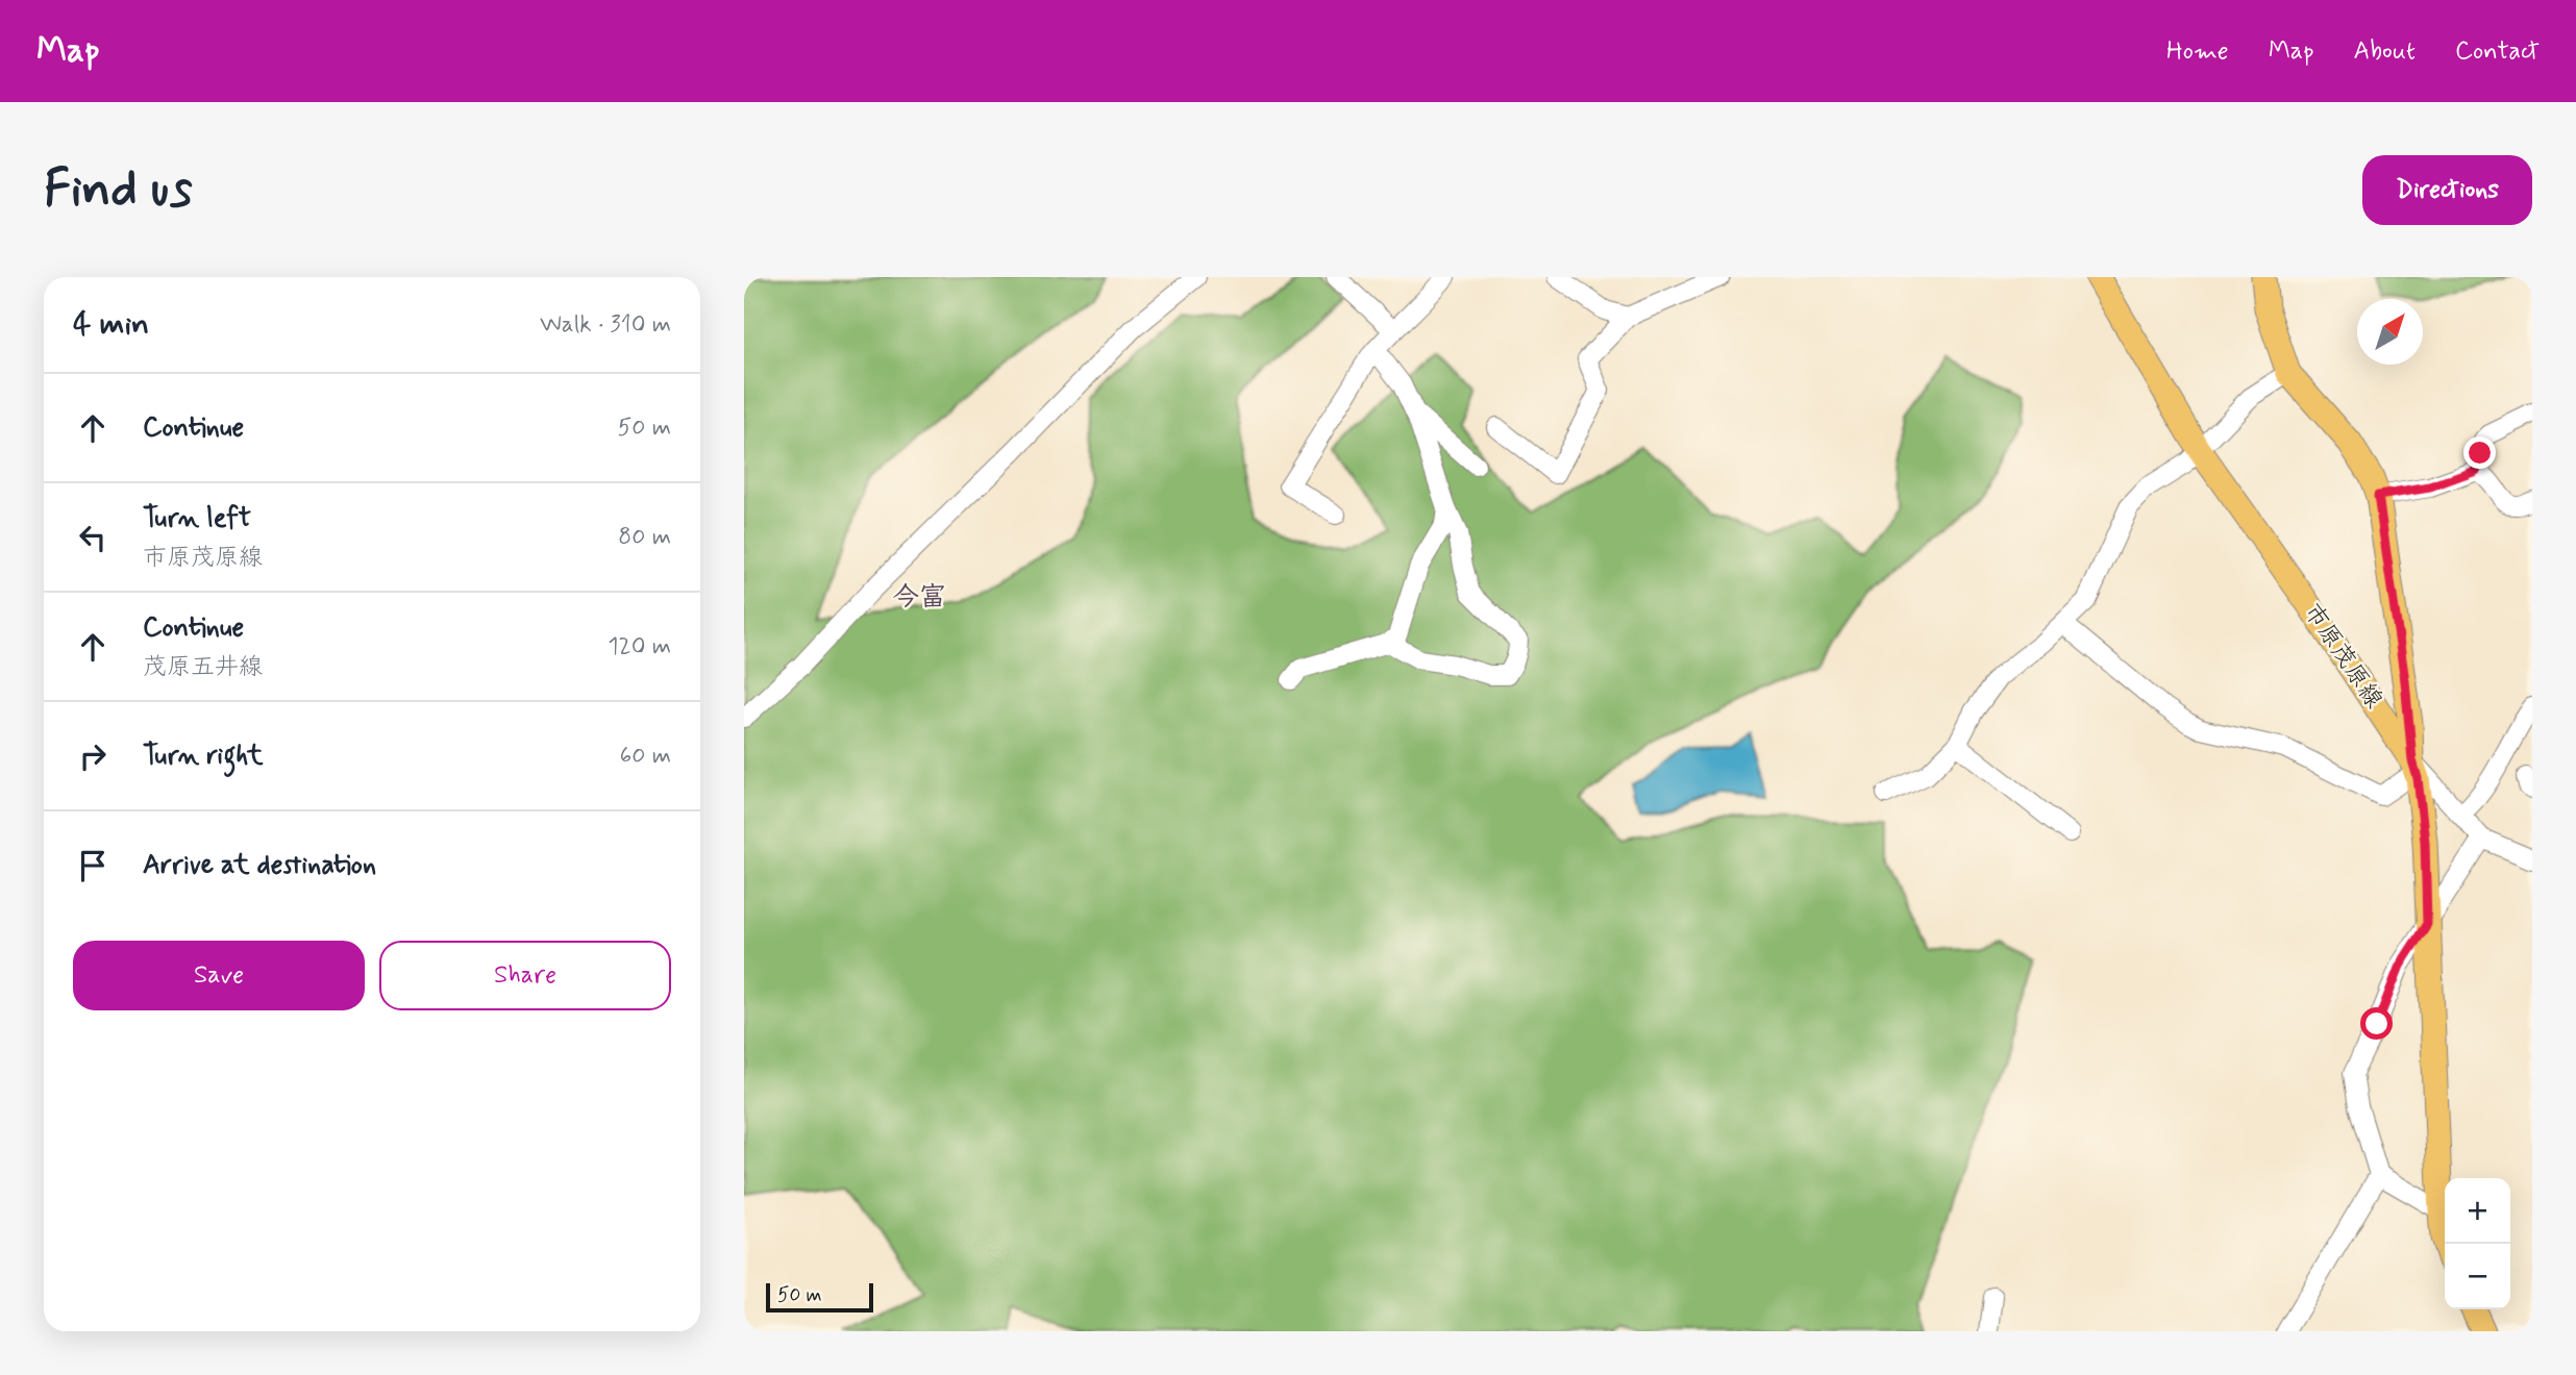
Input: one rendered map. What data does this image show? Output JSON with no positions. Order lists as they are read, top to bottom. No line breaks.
{"streets":{"main road":["市原茂原線"]},"districts":["今富"],"scale_bar":"50 m","north":"top right","page":{"header":"Map","nav":["Home","Map","About","Contact"],"buttons":["Directions",["Save","Share"]],"title":"Find us","heading":["4 min","Walk · 310 m"],"list":[["Continue","50 m"],["Turn left","市原茂原線","80 m"],["Continue","茂原五井線","120 m"],["Turn right","60 m"],"Arrive at destination"],"map_buttons":["+","−"],"scale":"50 m"}}
